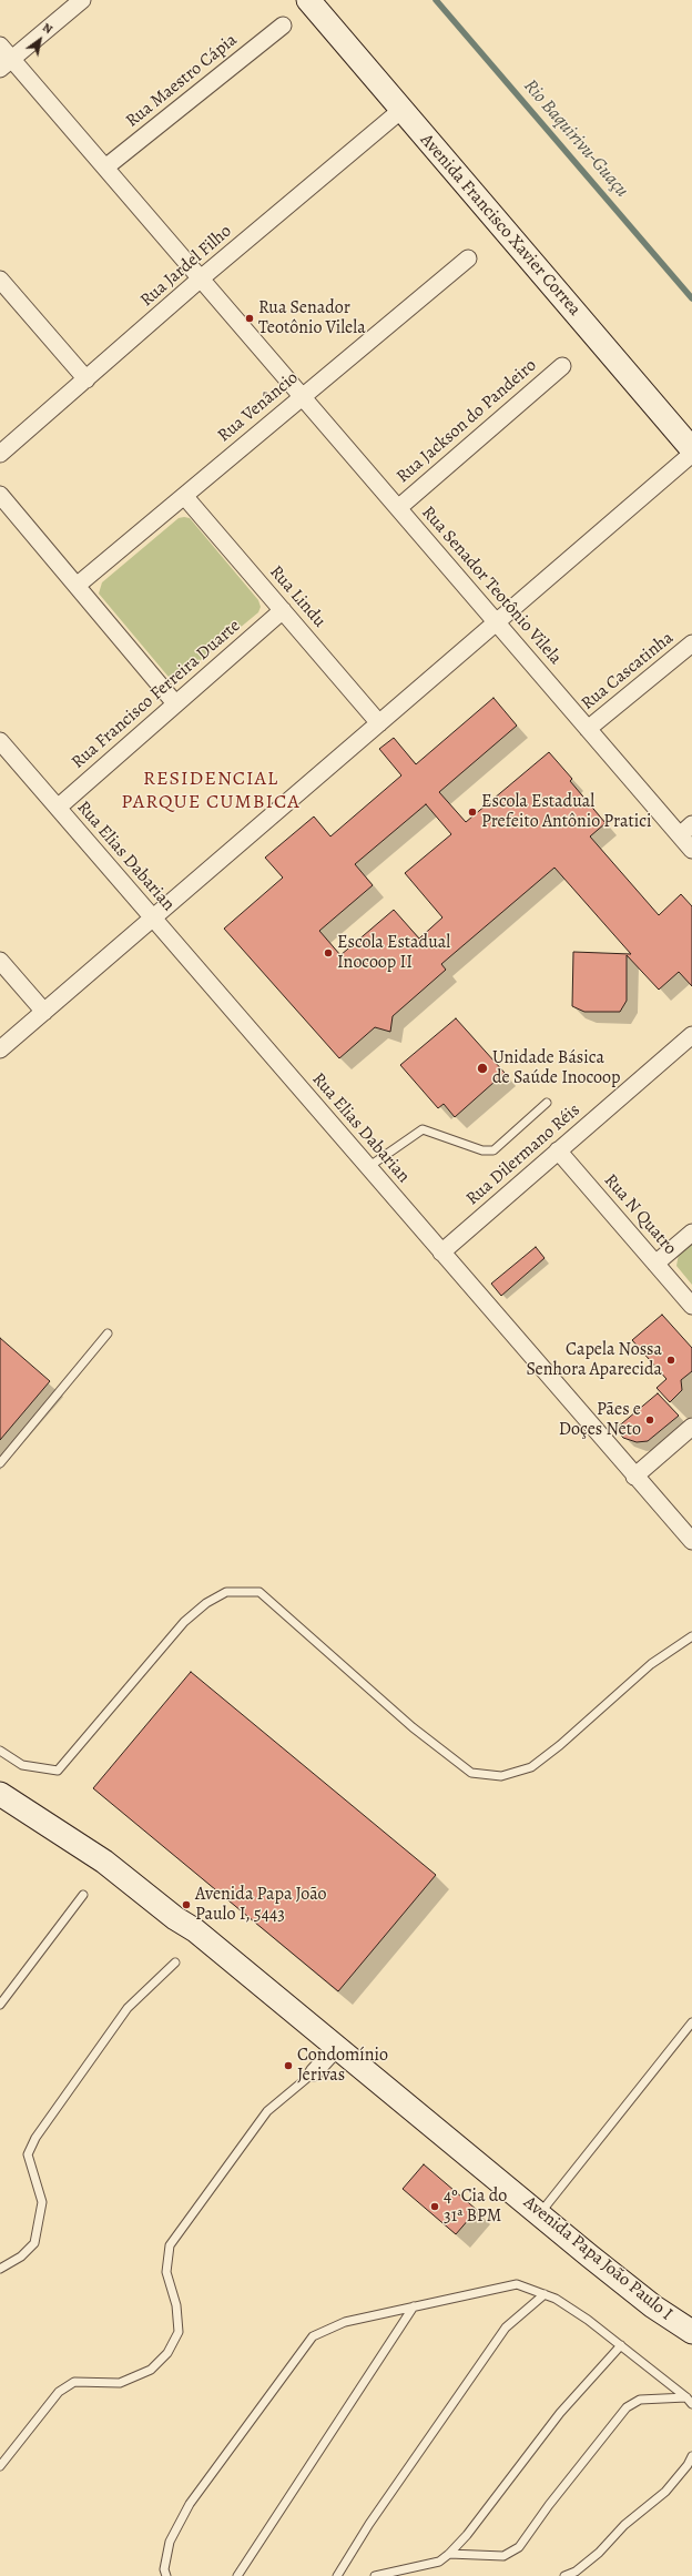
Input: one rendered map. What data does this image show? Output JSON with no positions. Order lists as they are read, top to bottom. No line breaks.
{"streets":{"main road":["Avenida Francisco Xavier Correa","Avenida Papa João Paulo I"],"street":["Rua Maestro Cápia","Rua Jardel Filho","Rua Venâncio","Rua Jackson do Pandeiro","Rua Senador Teotônio Vilela","Rua Lindu","Rua Cascatinha","Rua Francisco Ferreira Duarte","Rua Elias Dabarian","Rua Dilermano Réis","Rua N Quatro"]},"crossings":[["Rua Maestro Cápia","Rua Senador Teotônio Vilela"],["Avenida Francisco Xavier Correa","Rua Jardel Filho"],["Rua Jardel Filho","Rua Senador Teotônio Vilela"],["Rua Venâncio","Rua Senador Teotônio Vilela"],["Rua Venâncio","Rua Lindu"],["Rua Jackson do Pandeiro","Rua Senador Teotônio Vilela"],["Rua Senador Teotônio Vilela","Rua Cascatinha"],["Rua Lindu","Rua Francisco Ferreira Duarte"],["Rua Francisco Ferreira Duarte","Rua Elias Dabarian"],["Rua Elias Dabarian","Rua Dilermano Réis"],["Rua Dilermano Réis","Rua N Quatro"]],"districts":["RESIDENCIAL PARQUE CUMBICA"],"water":["Rio Baquirivu-Guaçu"],"places":["Rua Senador Teotônio Vilela","Escola Estadual Prefeito Antônio Pratici","Escola Estadual Inocoop II","Unidade Básica de Saúde Inocoop","Capela Nossa Senhora Aparecida","Pães e Doçes Neto","Avenida Papa João Paulo I, 5443","Condomínio Jerivas","4º Cia do 31ª BPM"],"north":"top right"}
